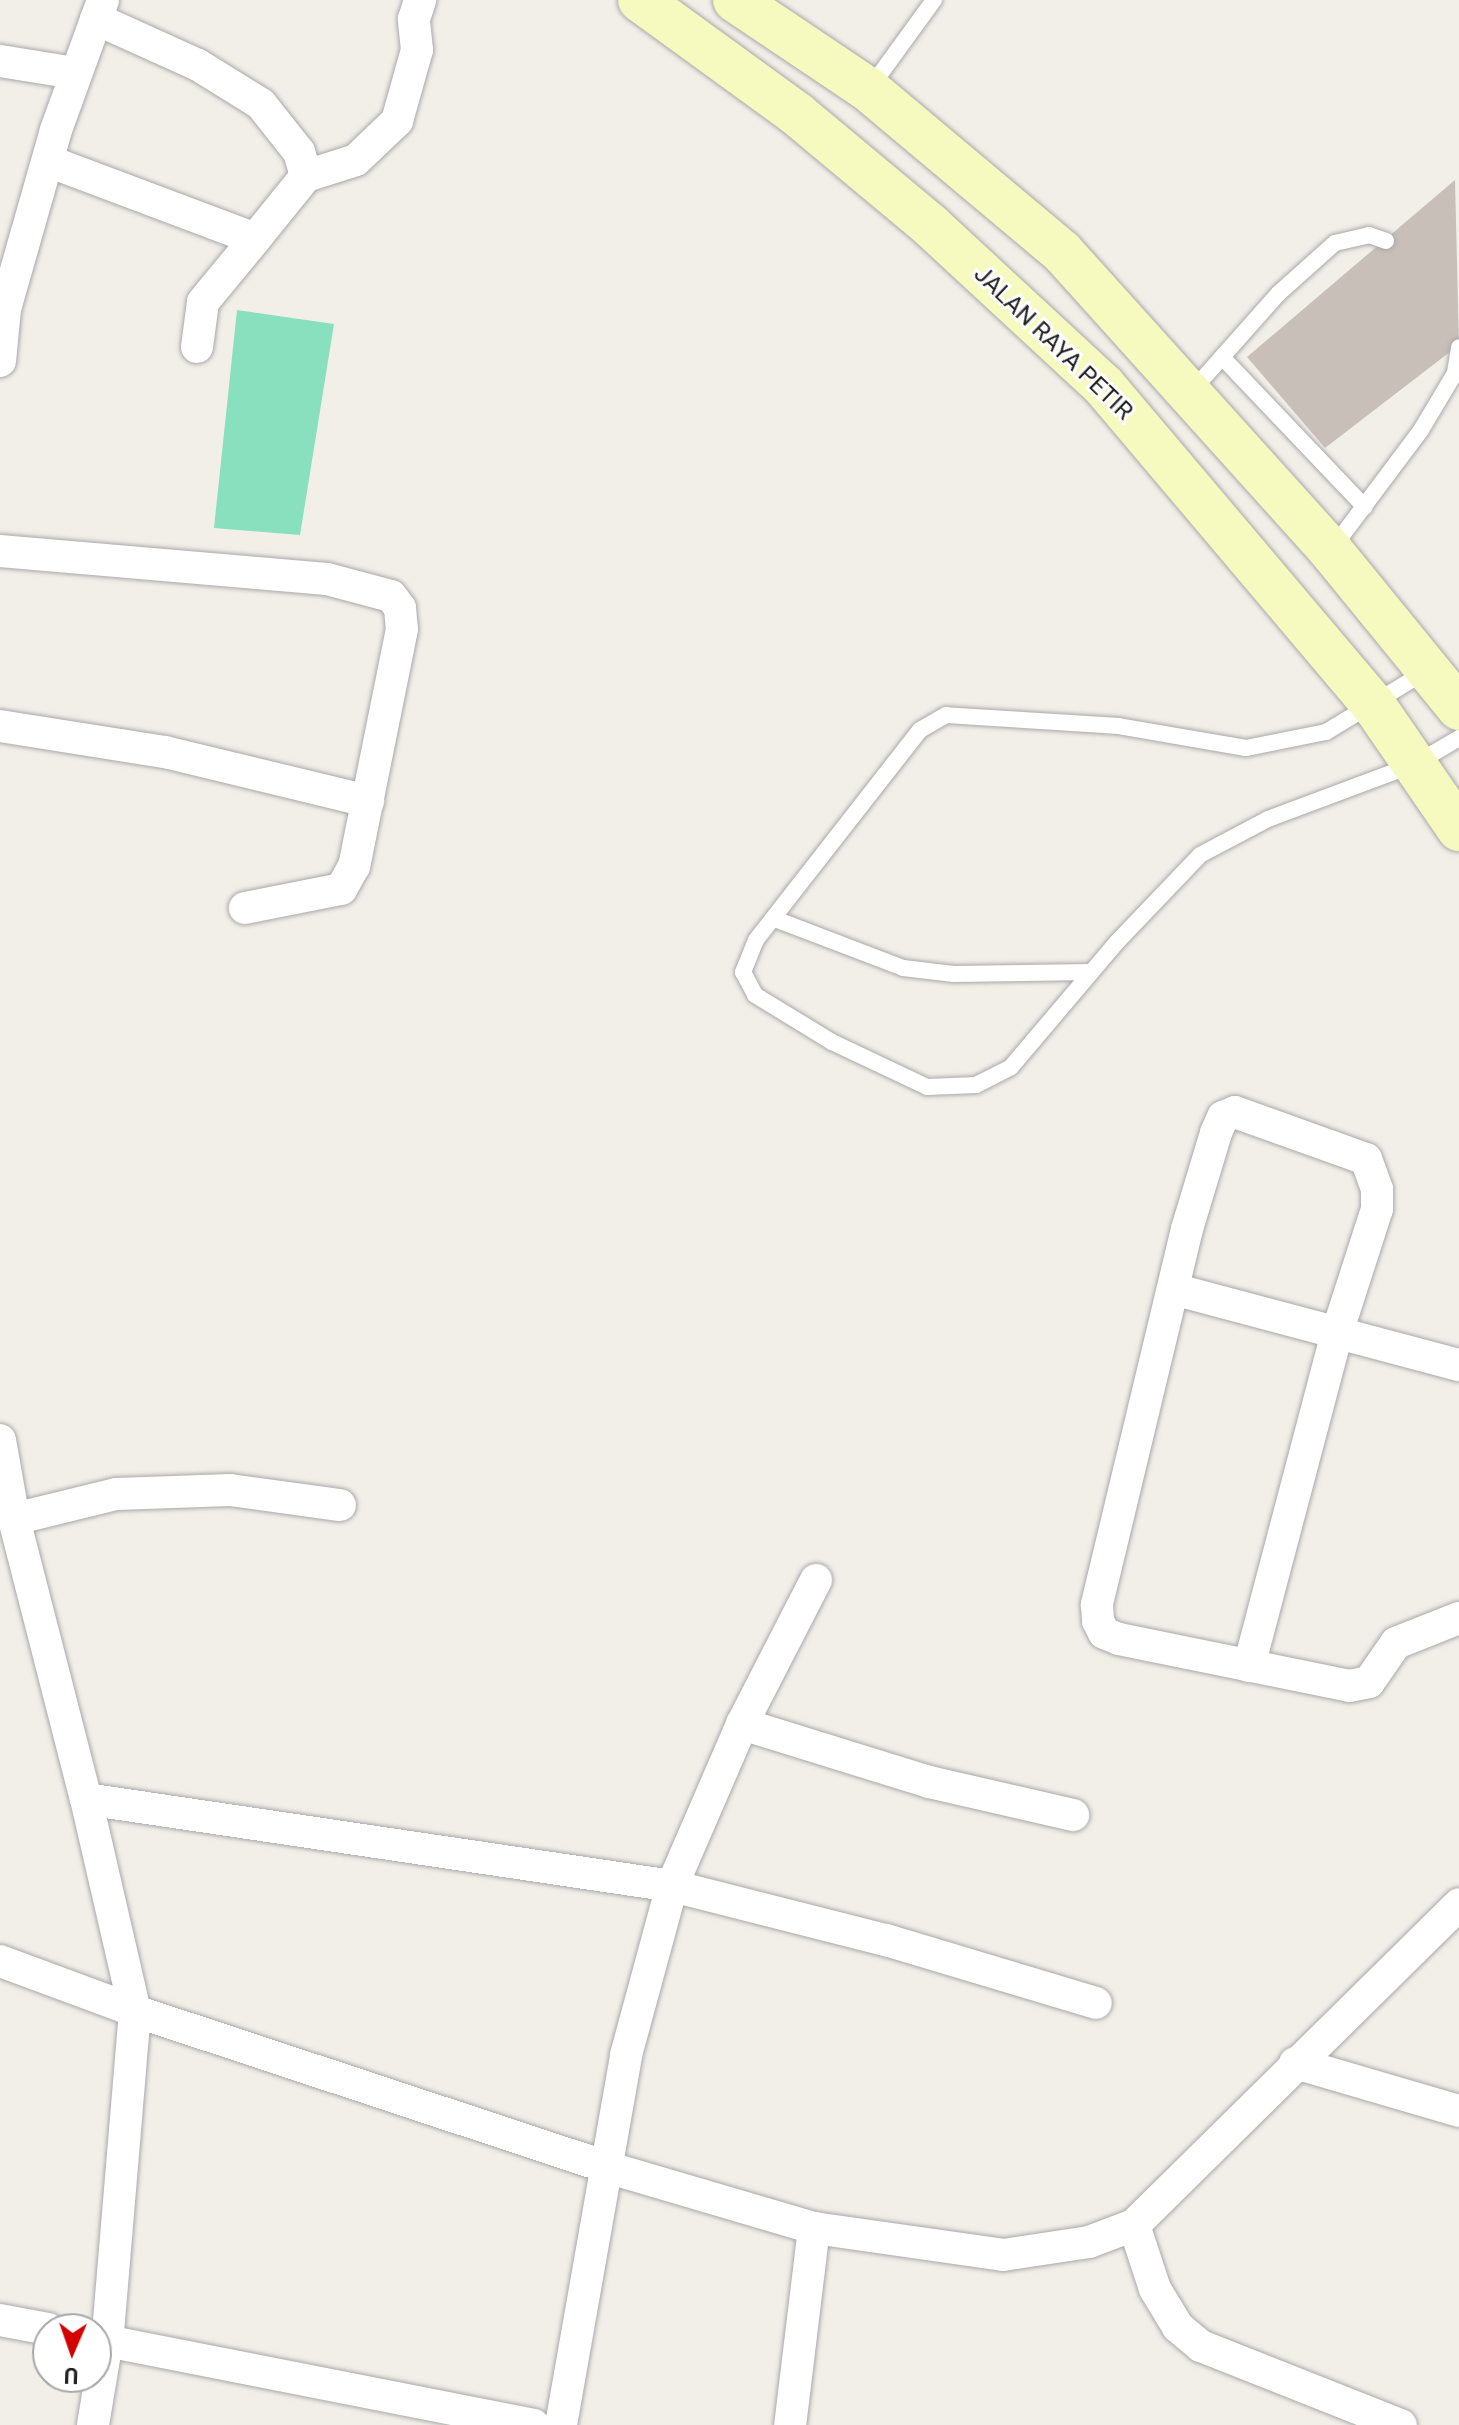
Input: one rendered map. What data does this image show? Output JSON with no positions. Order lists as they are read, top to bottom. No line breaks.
{"streets":{"main road":["JALAN RAYA PETIR"]},"north":"bottom"}
